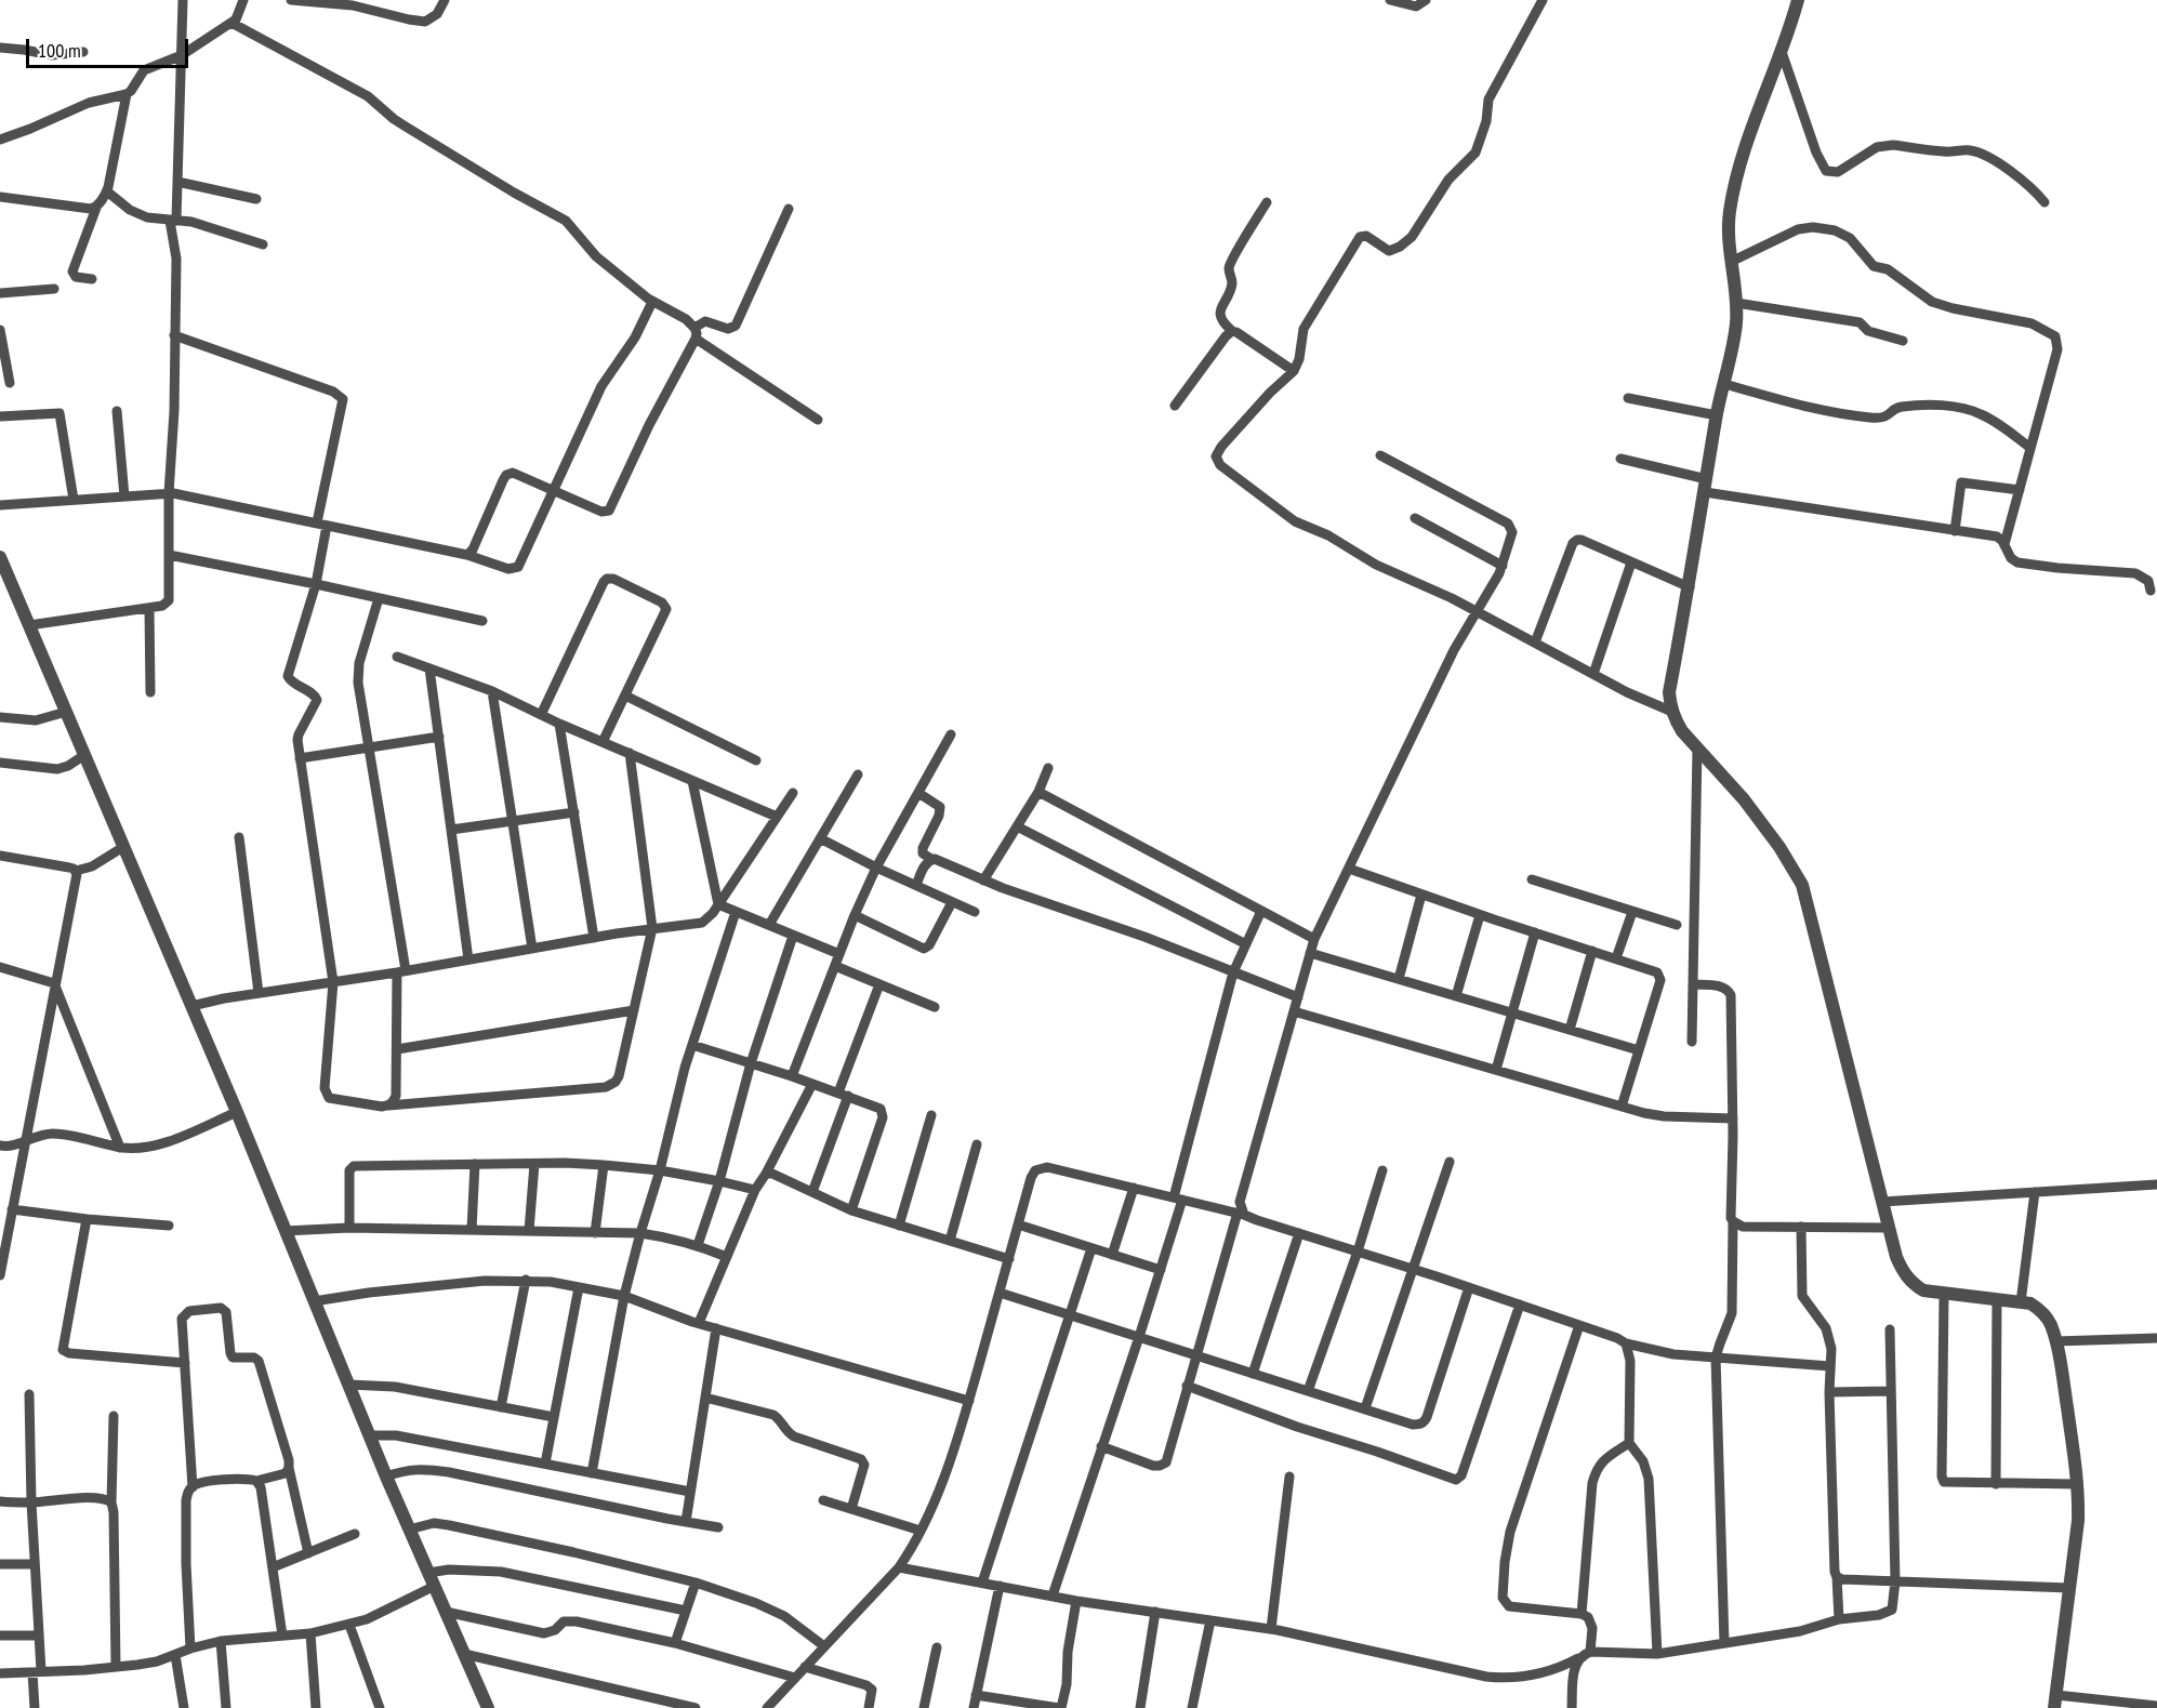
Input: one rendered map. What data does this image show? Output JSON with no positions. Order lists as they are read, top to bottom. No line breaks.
{"scale_bar":"100 m"}
